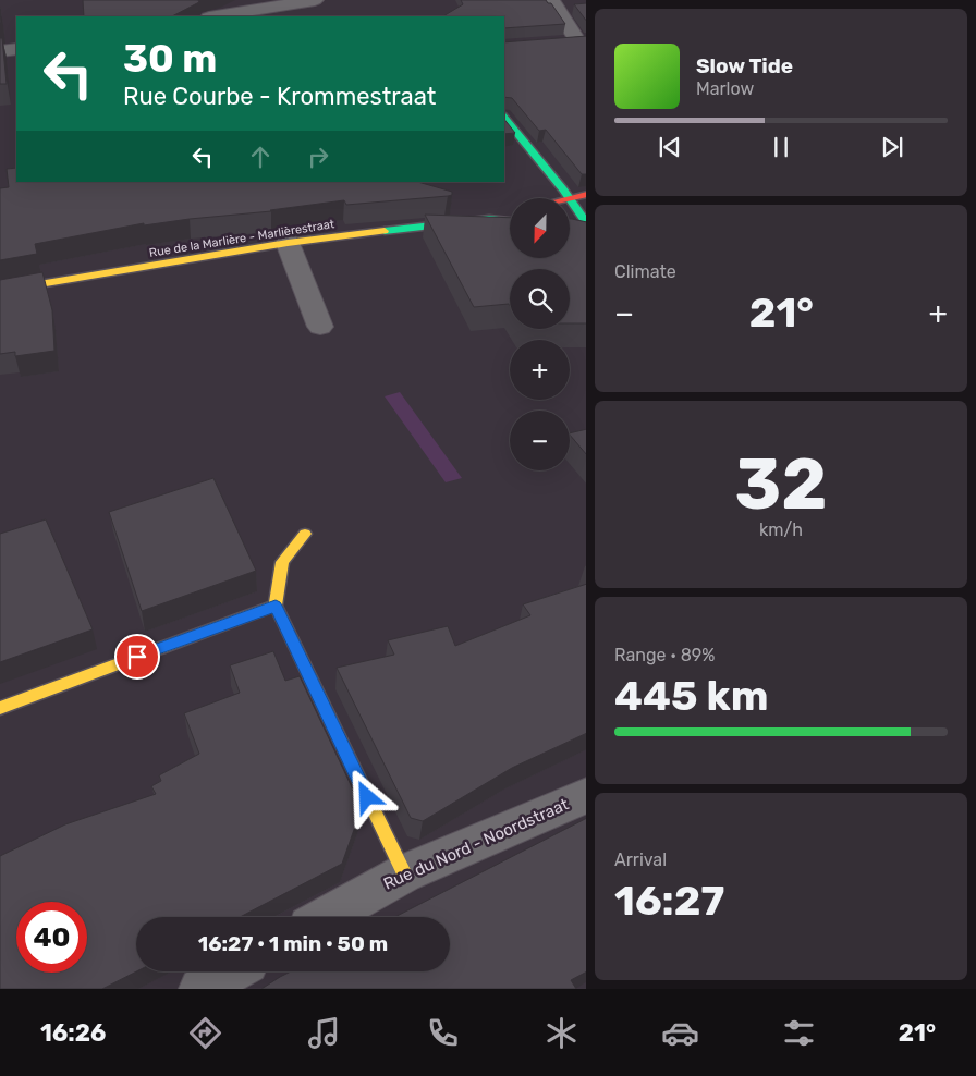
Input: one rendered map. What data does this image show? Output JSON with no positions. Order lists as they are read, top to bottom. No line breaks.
{"streets":{"street":["Rue de la Marlière - Marlièrestraat","Rue du Nord - Noordstraat"]},"north":"bottom","page":{"turn":["30 m","Rue Courbe - Krommestraat"],"song":["Slow Tide","Marlow"],"map_buttons":["+","−"],"tile":["Climate",["32","km/h"],["Range · 89%","445 km"],["Arrival","16:27"]],"heat":["−","21°","+"],"limit":"40","trip":"16:27 · 1 min · 50 m","tabs":["16:26","21°"]}}
